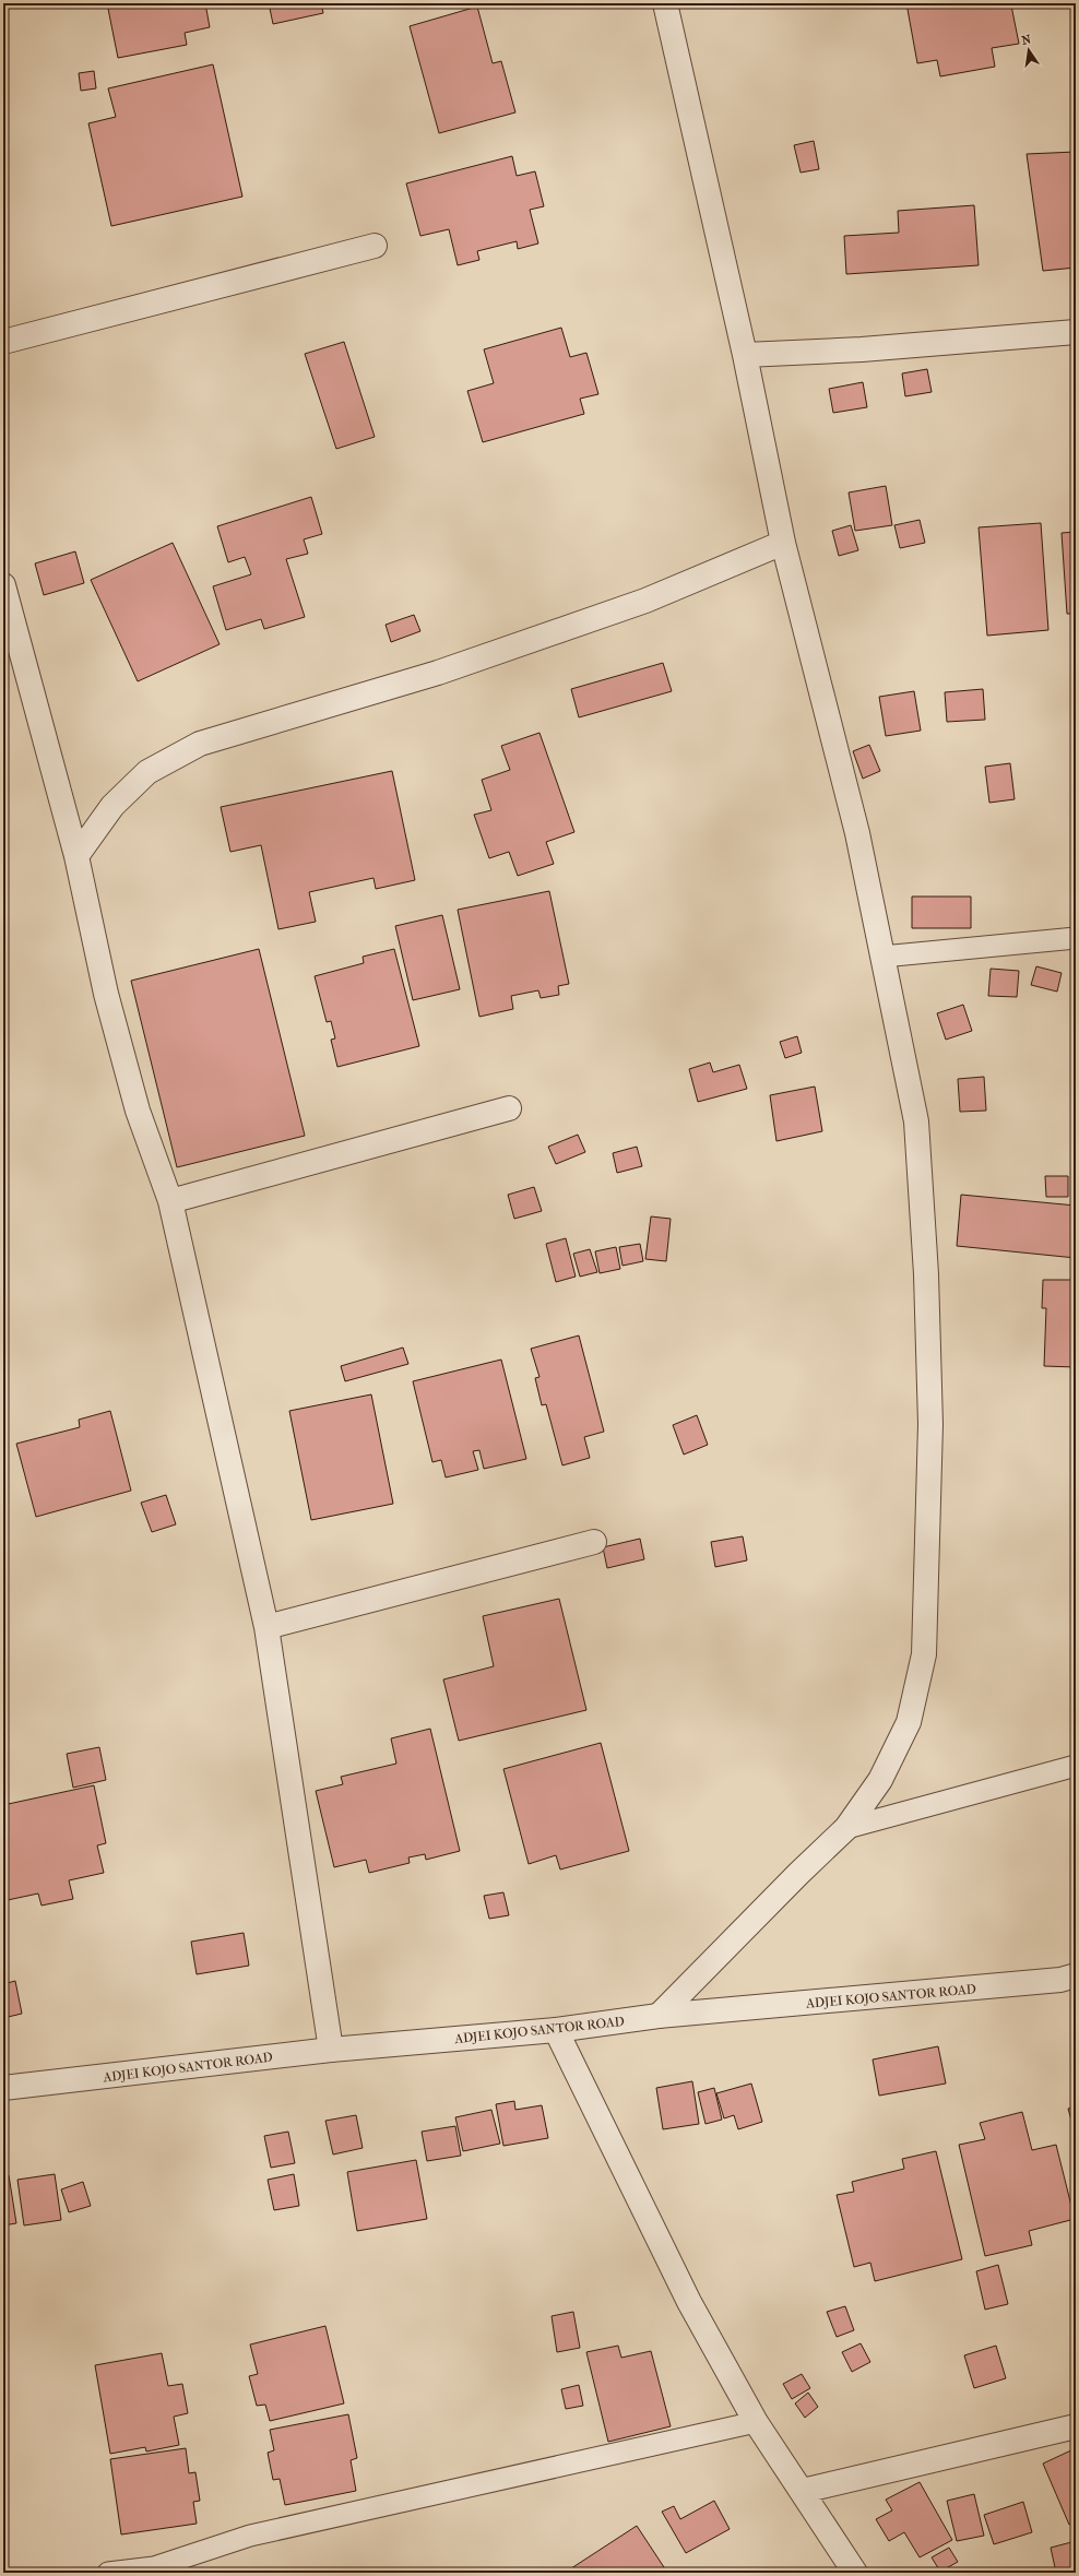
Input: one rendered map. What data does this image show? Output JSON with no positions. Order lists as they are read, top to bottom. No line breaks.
{"streets":{"street":["ADJEI KOJO SANTOR ROAD"]},"north":"top"}
